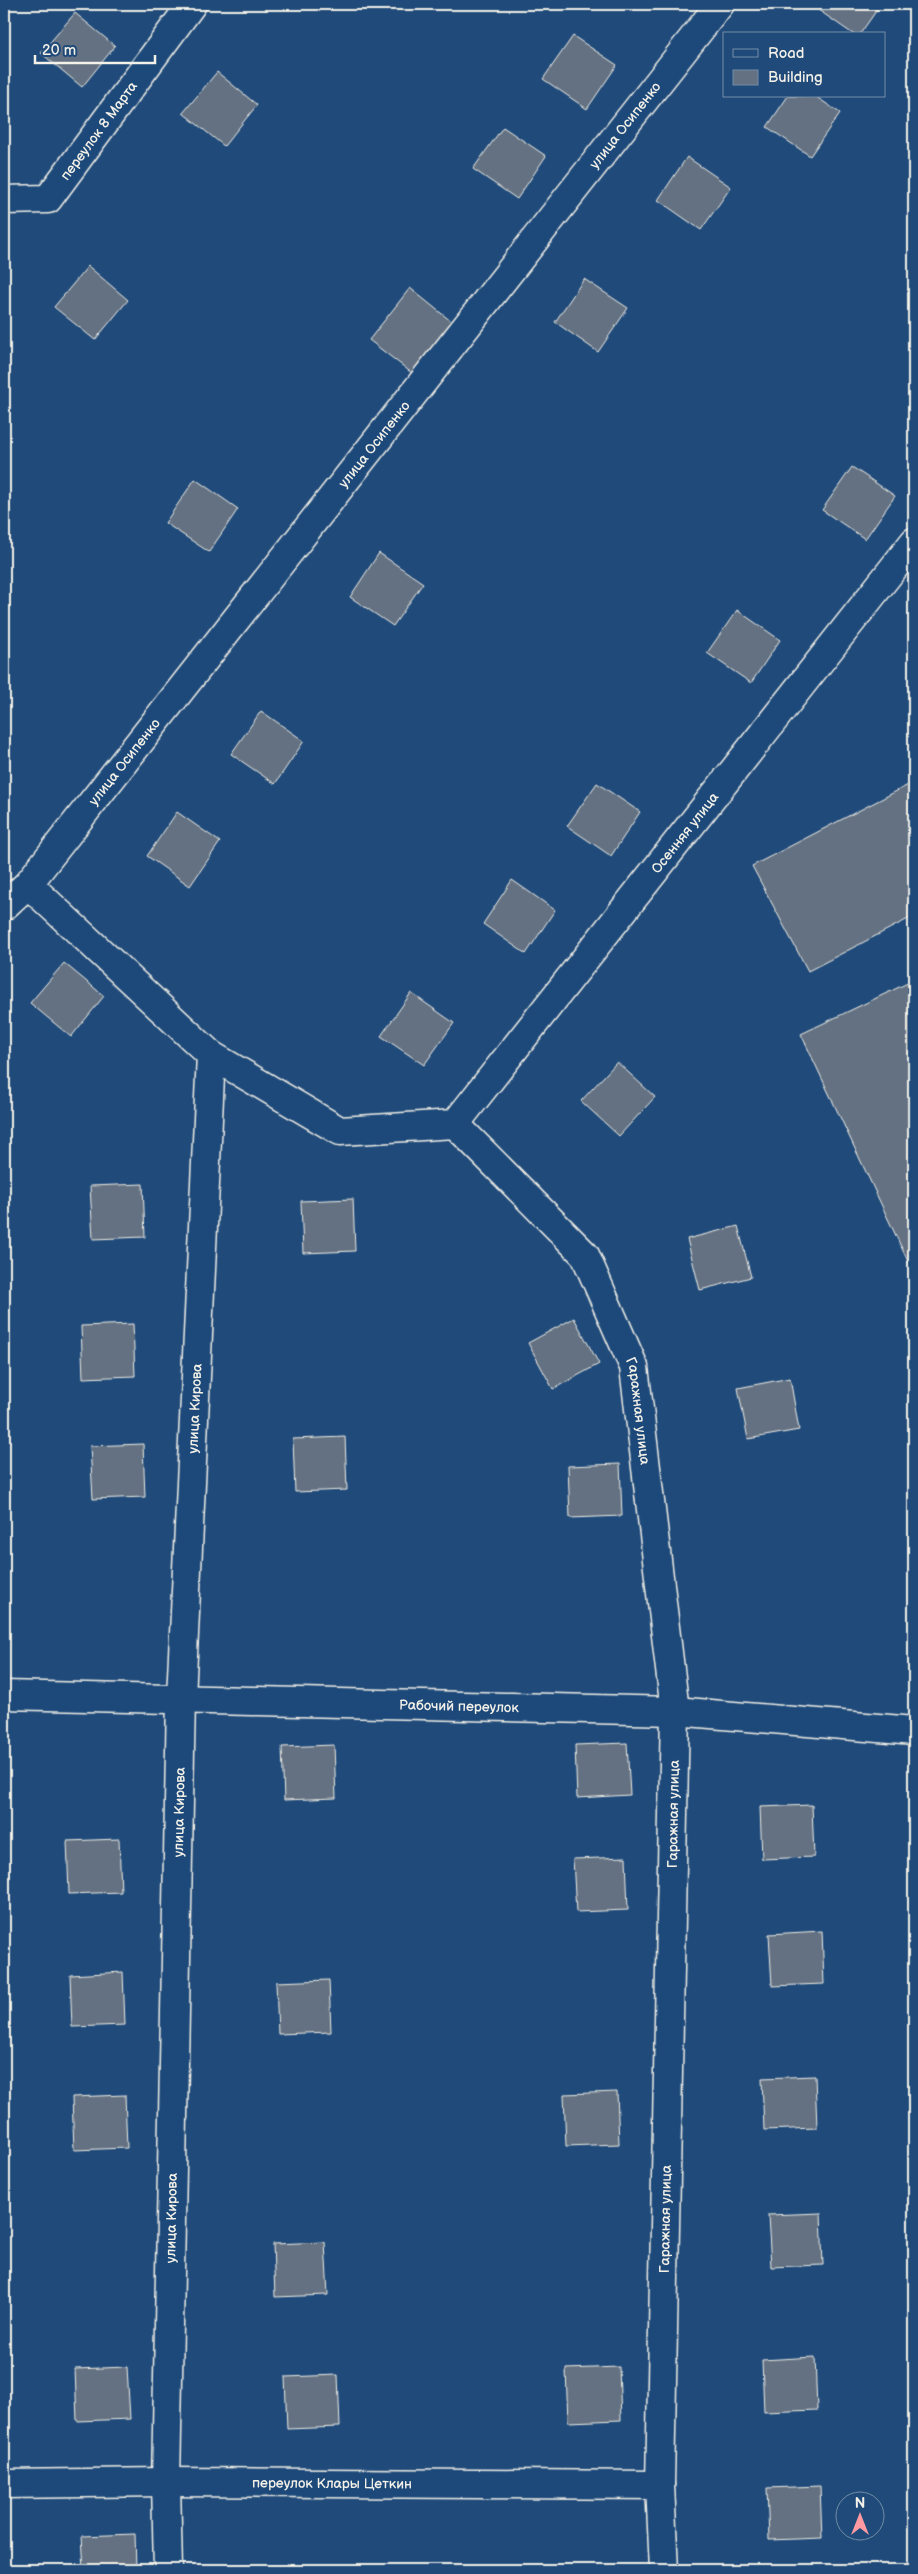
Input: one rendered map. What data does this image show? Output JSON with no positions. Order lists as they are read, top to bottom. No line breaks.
{"streets":{"street":["улица Осипенко","переулок 8 Марта","Осенняя улица","улица Кирова","Гаражная улица","Рабочий переулок","переулок Клары Цеткин"]},"crossings":[["Осенняя улица","Гаражная улица"],["улица Кирова","Рабочий переулок"],["улица Кирова","переулок Клары Цеткин"],["Гаражная улица","Рабочий переулок"],["Гаражная улица","переулок Клары Цеткин"]],"legend":["Road","Building"],"scale_bar":"20 m","north":"top"}
